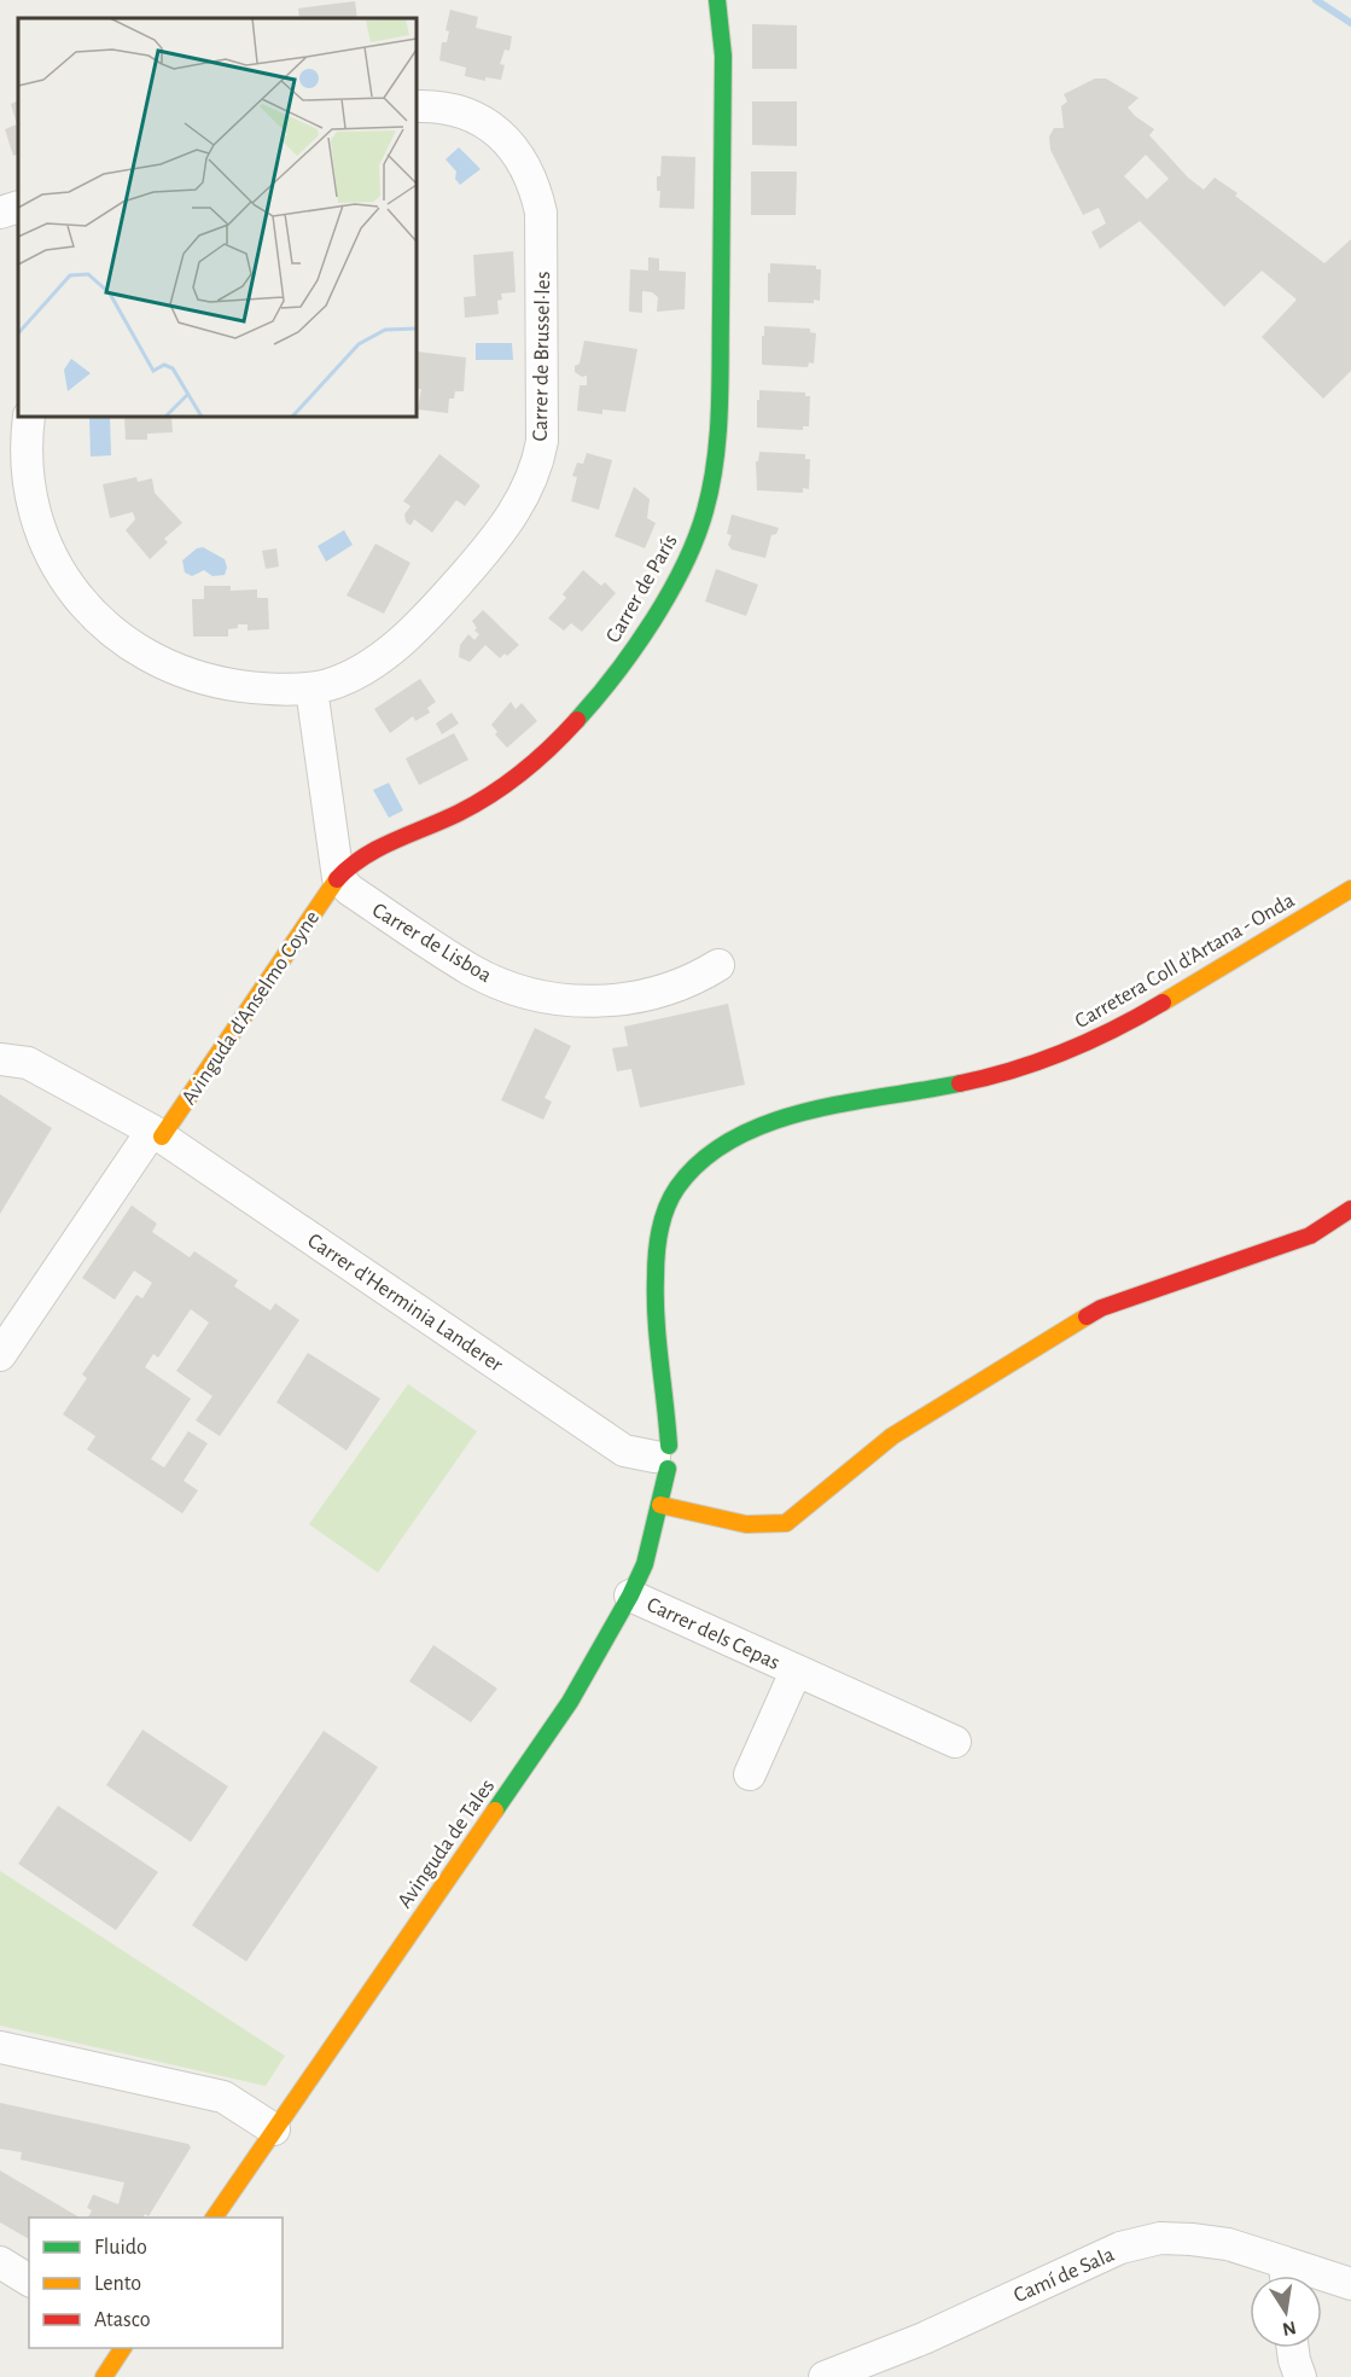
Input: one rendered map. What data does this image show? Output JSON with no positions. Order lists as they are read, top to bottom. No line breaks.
{"streets":{"street":["Carrer de Brussel·les","Carrer de París","Carrer de Lisboa","Carretera Coll d’Artana - Onda","Avinguda d'Anselmo Coyne","Carrer d'Herminia Landerer","Carrer dels Cepas","Avinguda de Tales","Camí de Sala"]},"crossings":[["Carrer de París","Carrer de Lisboa"],["Carrer de París","Avinguda d'Anselmo Coyne"],["Carrer de Lisboa","Avinguda d'Anselmo Coyne"],["Carretera Coll d’Artana - Onda","Carrer d'Herminia Landerer"],["Carretera Coll d’Artana - Onda","Avinguda de Tales"],["Avinguda d'Anselmo Coyne","Carrer d'Herminia Landerer"],["Carrer d'Herminia Landerer","Avinguda de Tales"],["Carrer dels Cepas","Avinguda de Tales"]],"legend":["Fluido","Lento","Atasco"],"north":"bottom"}
